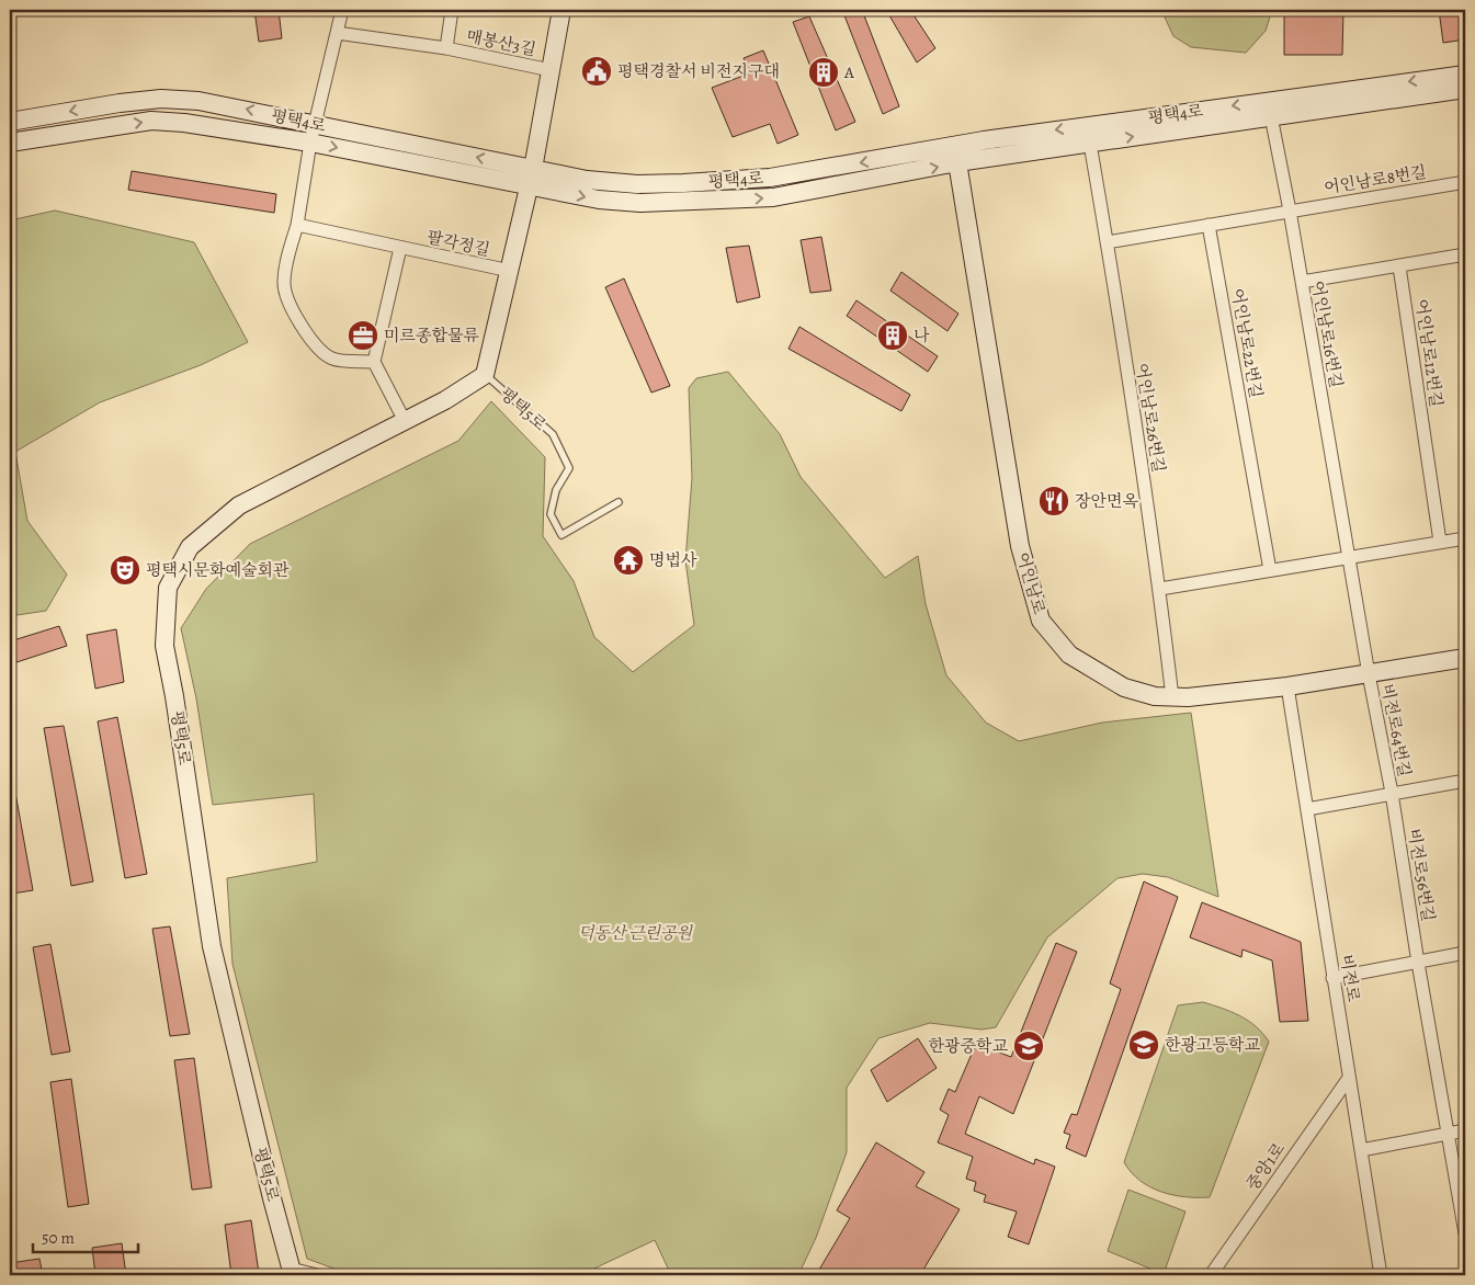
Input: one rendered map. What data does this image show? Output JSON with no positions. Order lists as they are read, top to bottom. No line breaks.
{"streets":{"street":["매봉산3길","평택4로","어인남로8번길","팔각정길","어인남로16번길","어인남로22번길","어인남로12번길","평택5로","어인남로26번길","어인남로","비전로64번길","비전로56번길","비전로","중앙1로"]},"crossings":[["매봉산3길","평택5로"],["평택4로","어인남로16번길"],["평택4로","평택5로"],["평택4로","어인남로26번길"],["평택4로","어인남로"],["어인남로8번길","어인남로16번길"],["어인남로8번길","어인남로22번길"],["팔각정길","평택5로"],["어인남로16번길","어인남로"],["어인남로16번길","비전로64번길"],["어인남로26번길","어인남로"],["어인남로","비전로64번길"],["어인남로","비전로"],["비전로64번길","비전로56번길"],["비전로64번길","비전로"],["비전로","중앙1로"]],"parks":["덕동산 근린공원"],"places":{"public building":["평택경찰서 비전지구대"],"building":["A","나"],"office":["미르종합물류"],"restaurant":["장안면옥"],"temple":["명법사"],"theatre":["평택시문화예술회관"],"school or university":["한광고등학교","한광중학교"]},"scale_bar":"50 m"}
